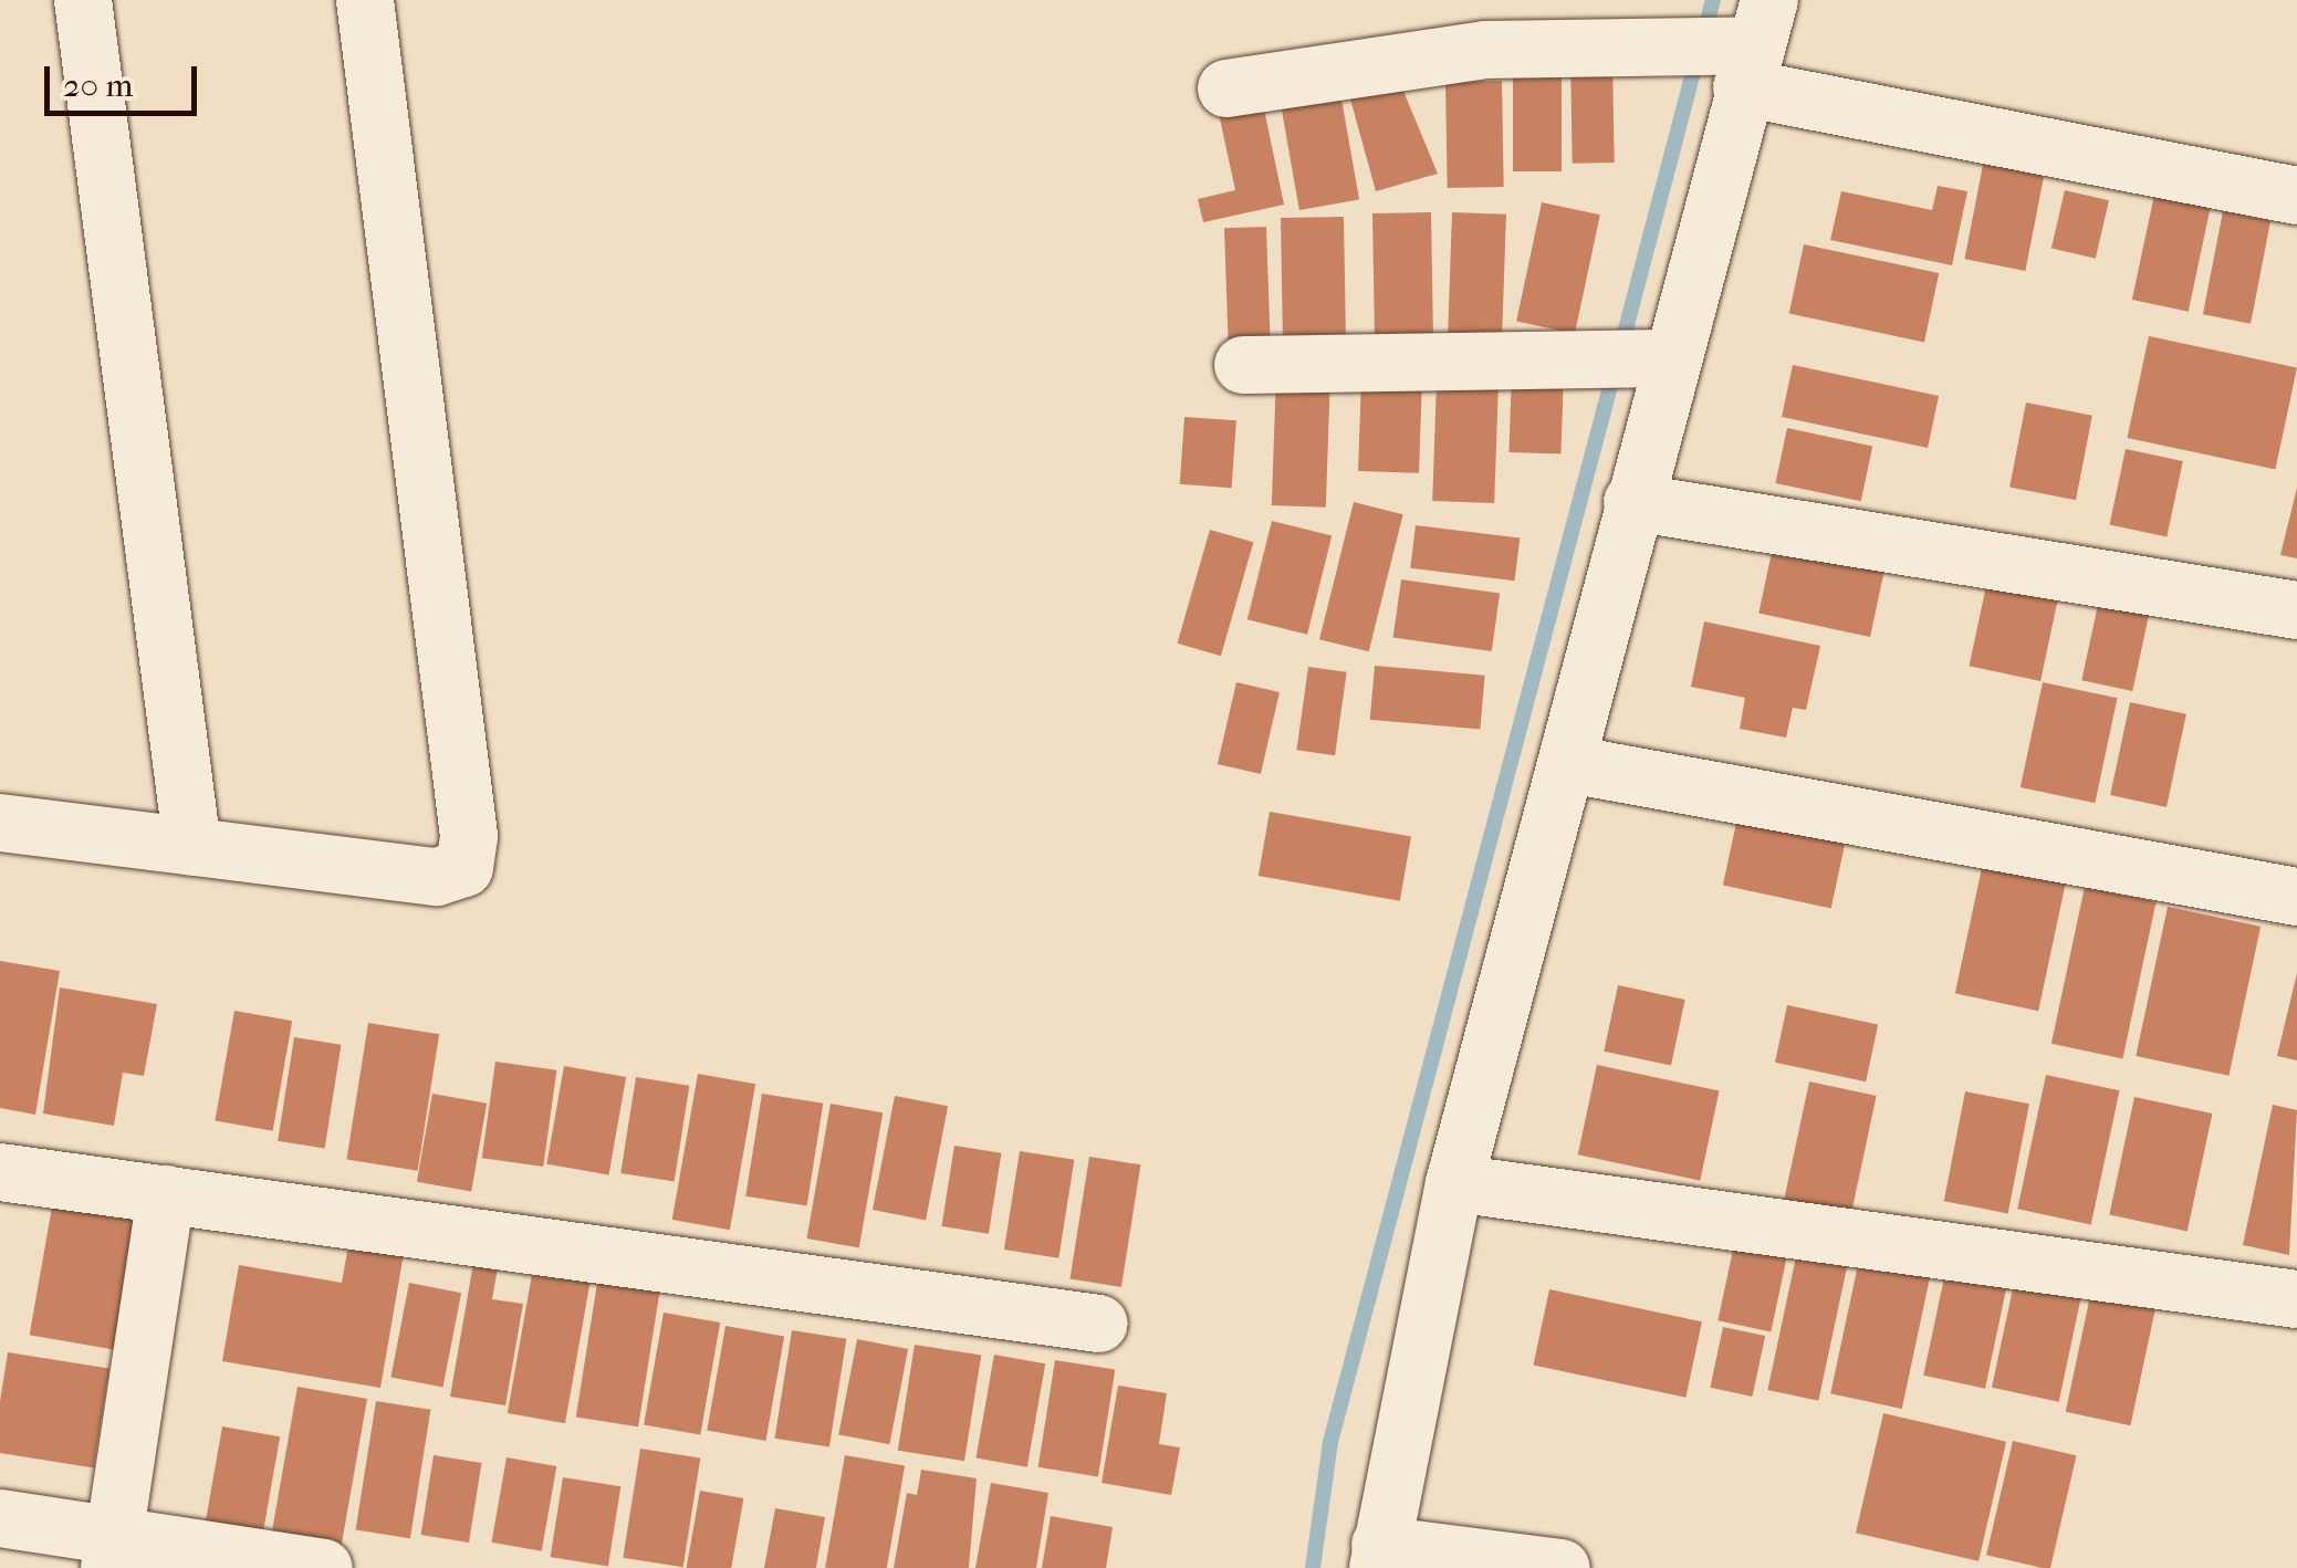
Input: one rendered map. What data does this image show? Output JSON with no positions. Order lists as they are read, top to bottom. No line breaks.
{"scale_bar":"20 m"}
